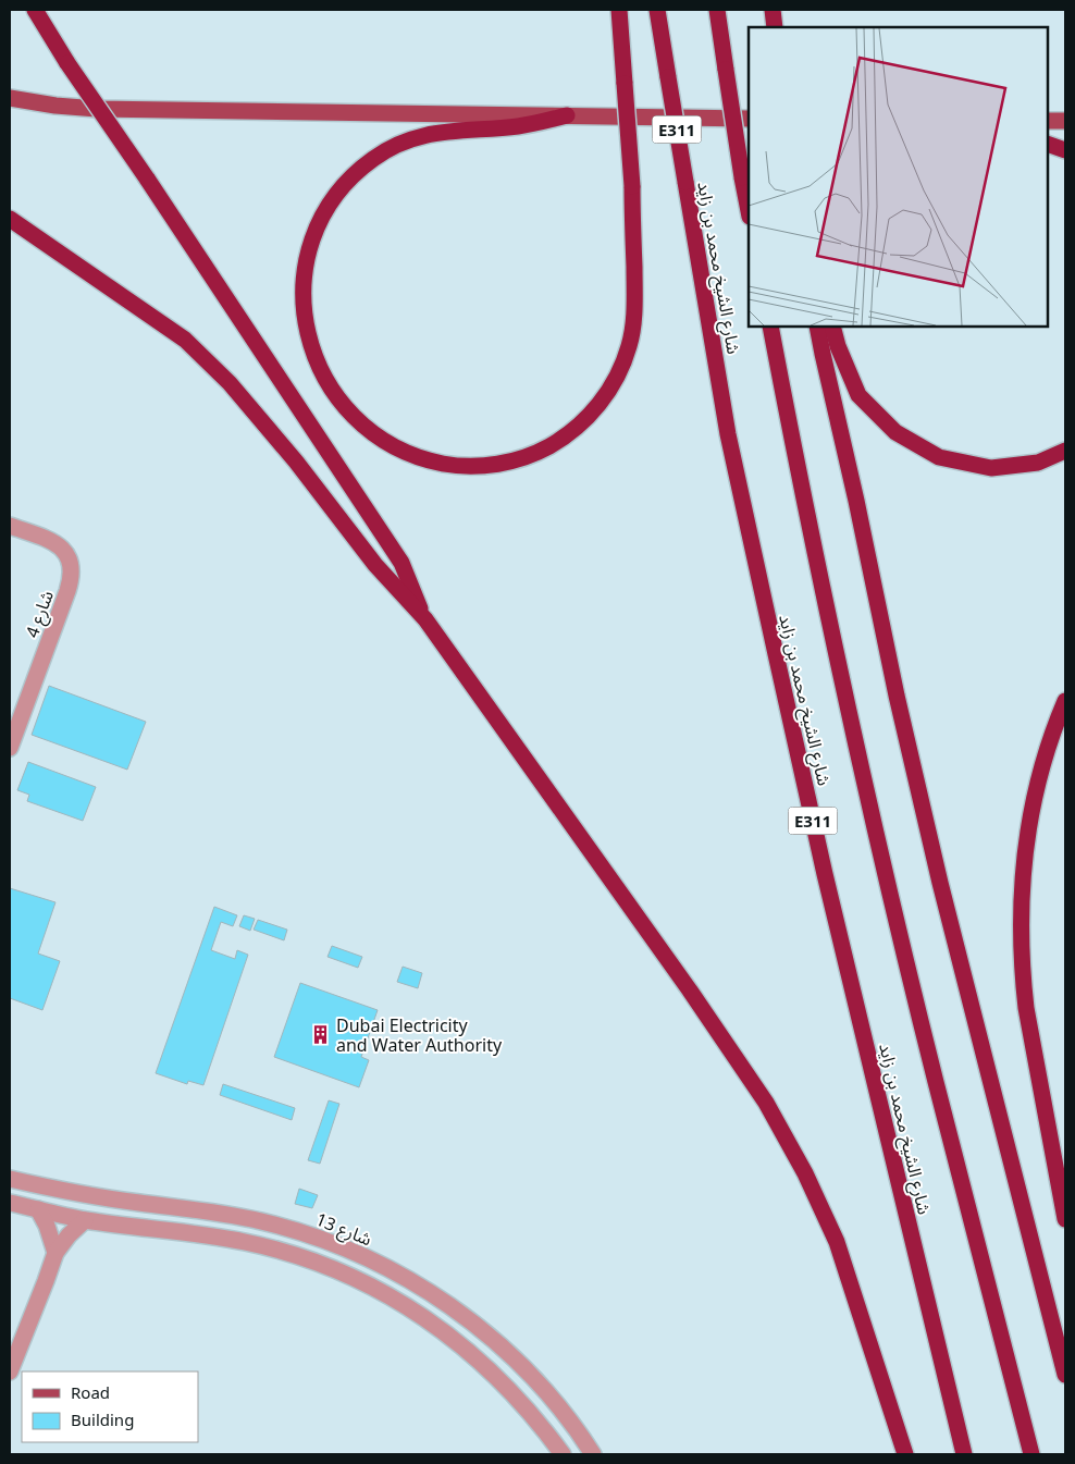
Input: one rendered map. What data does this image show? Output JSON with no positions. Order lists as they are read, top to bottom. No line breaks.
{"streets":{"highway":["E311","شارع الشيخ محمد بن زايد"],"street":["شارع 4","شارع 13"]},"places":{"building":["Dubai Electricity and Water Authority"]},"legend":["Road","Building"]}
